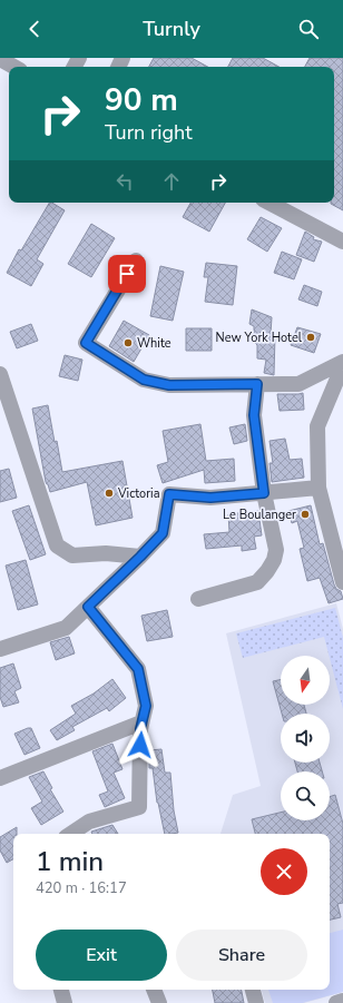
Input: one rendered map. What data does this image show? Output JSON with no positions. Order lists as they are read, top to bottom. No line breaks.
{"places":["New York Hotel","White","Victoria","Le Boulanger"],"north":"bottom","page":{"header":"Turnly","turn":["90 m","Turn right"],"heading":["1 min","420 m · 16:17"],"buttons":["Exit","Share"]}}
